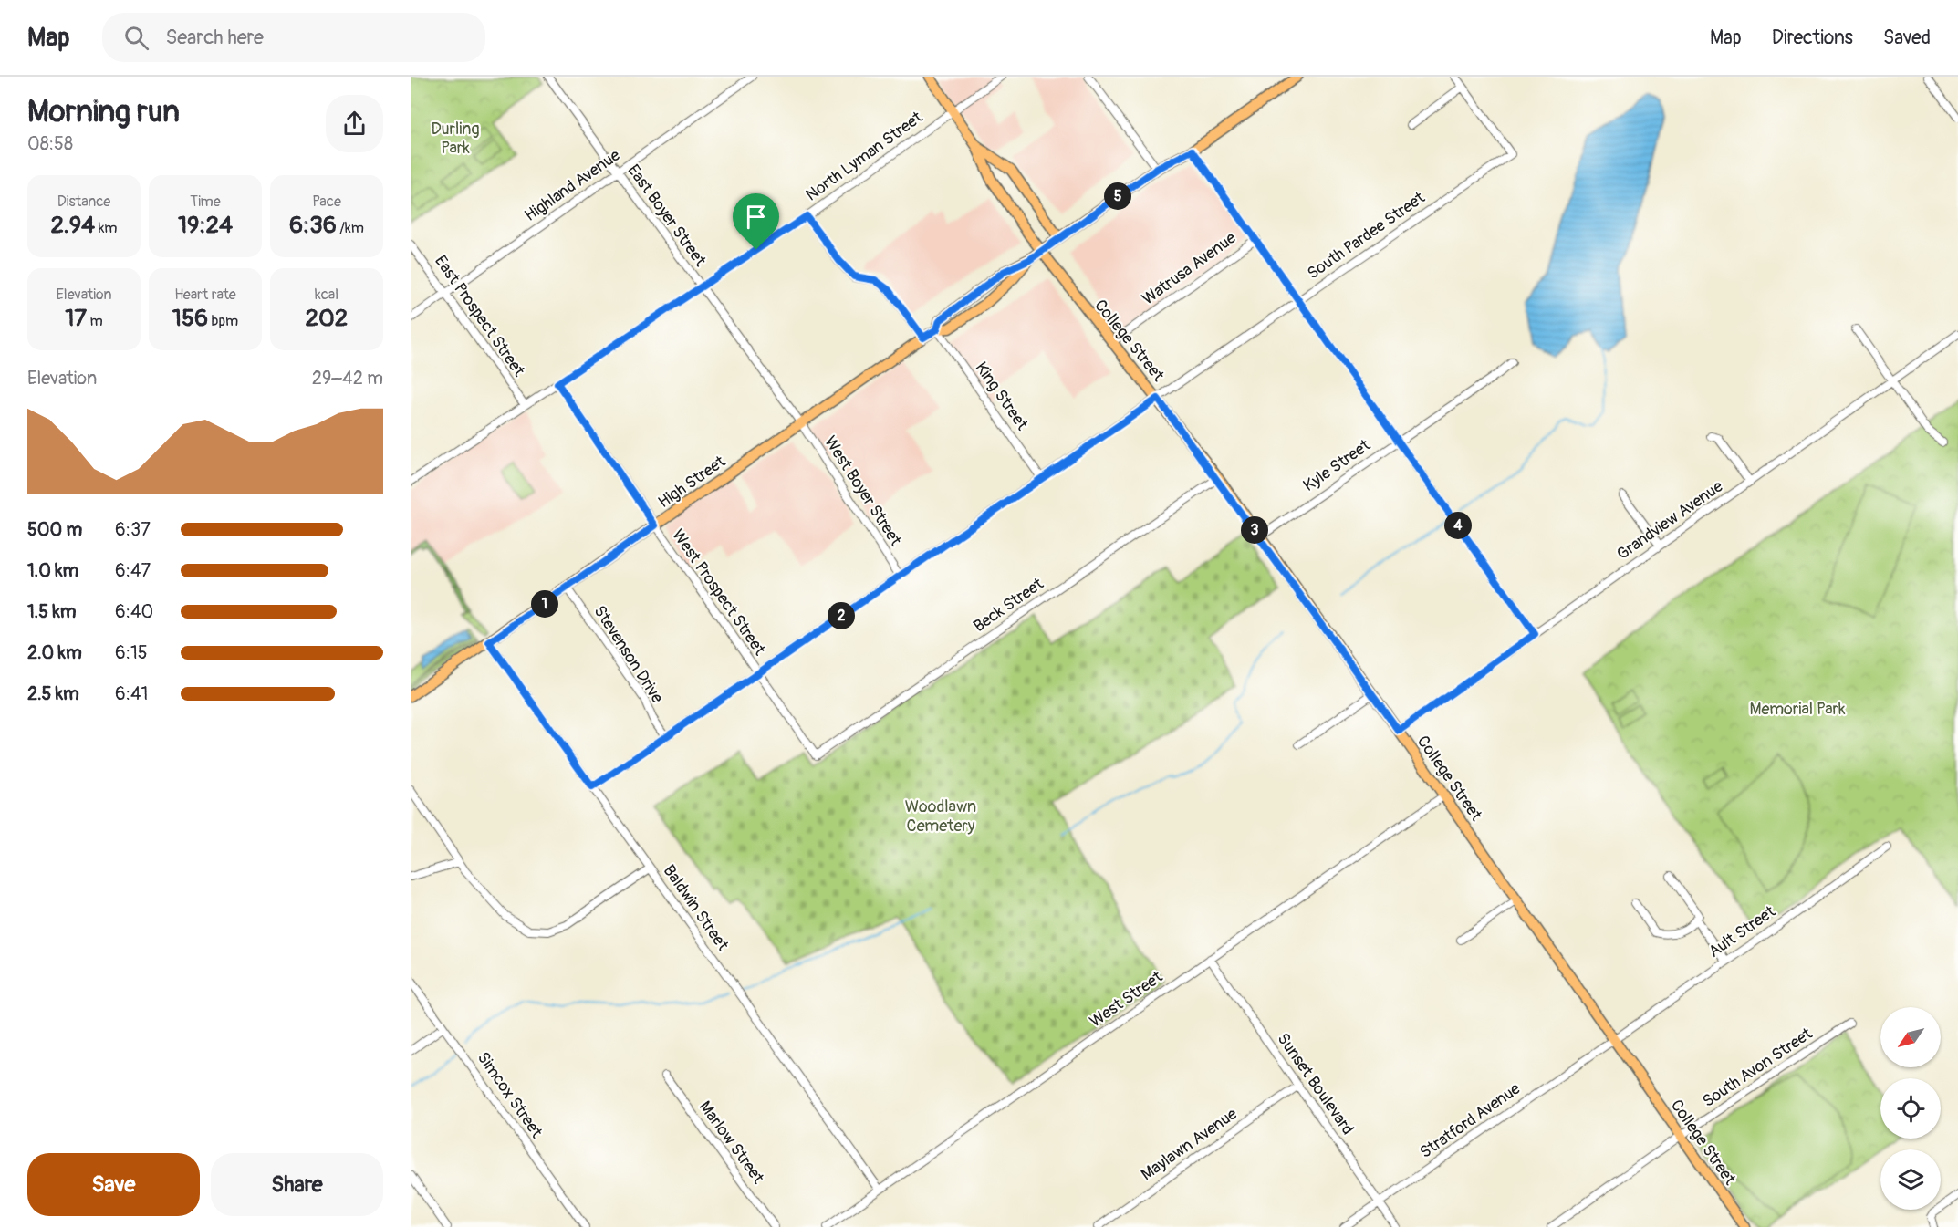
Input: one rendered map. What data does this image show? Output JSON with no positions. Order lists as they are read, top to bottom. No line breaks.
{"streets":{"main road":["College Street","High Street"],"street":["North Lyman Street","Highland Avenue","East Boyer Street","South Pardee Street","Watrusa Avenue","East Prospect Street","King Street","Kyle Street","West Boyer Street","Grandview Avenue","West Prospect Street","Beck Street","Stevenson Drive","Baldwin Street","Ault Street","West Street","South Avon Street","Sunset Boulevard","Simcox Street","Stratford Avenue","Marlow Street","Maylawn Avenue"]},"crossings":[["North Lyman Street","East Boyer Street"],["North Lyman Street","East Prospect Street"],["Highland Avenue","East Boyer Street"],["Highland Avenue","East Prospect Street"],["East Boyer Street","High Street"],["East Boyer Street","West Boyer Street"],["South Pardee Street","College Street"],["South Pardee Street","King Street"],["South Pardee Street","West Boyer Street"],["South Pardee Street","West Prospect Street"],["South Pardee Street","Stevenson Drive"],["South Pardee Street","Baldwin Street"],["Watrusa Avenue","College Street"],["College Street","Kyle Street"],["College Street","High Street"],["College Street","Grandview Avenue"],["College Street","Beck Street"],["College Street","Ault Street"],["College Street","West Street"],["College Street","South Avon Street"],["College Street","Stratford Avenue"],["King Street","High Street"],["High Street","West Boyer Street"],["High Street","West Prospect Street"],["High Street","Stevenson Drive"],["High Street","Baldwin Street"],["West Prospect Street","Beck Street"],["Baldwin Street","West Street"],["Ault Street","Stratford Avenue"],["West Street","Sunset Boulevard"],["Sunset Boulevard","Stratford Avenue"],["Sunset Boulevard","Maylawn Avenue"]],"parks":["Durling Park","Memorial Park","Woodlawn Cemetery"],"north":"bottom left","page":{"header":"Map","search":"Search here","nav":["Map","Directions","Saved"],"heading":["Morning run","08:58"],"stats":[["Distance","2.94 km"],["Time","19:24"],["Pace","6:36 /km"],["Elevation","17 m"],["Heart rate","156 bpm"],["kcal","202"]],"pins":["5","4","3","1","2"],"chart":["Elevation","29–42 m"],"list":[{"name":"500 m","note":"6:37"},{"name":"1.0 km","note":"6:47"},{"name":"1.5 km","note":"6:40"},{"name":"2.0 km","note":"6:15"},{"name":"2.5 km","note":"6:41"}],"buttons":["Save","Share"]}}
